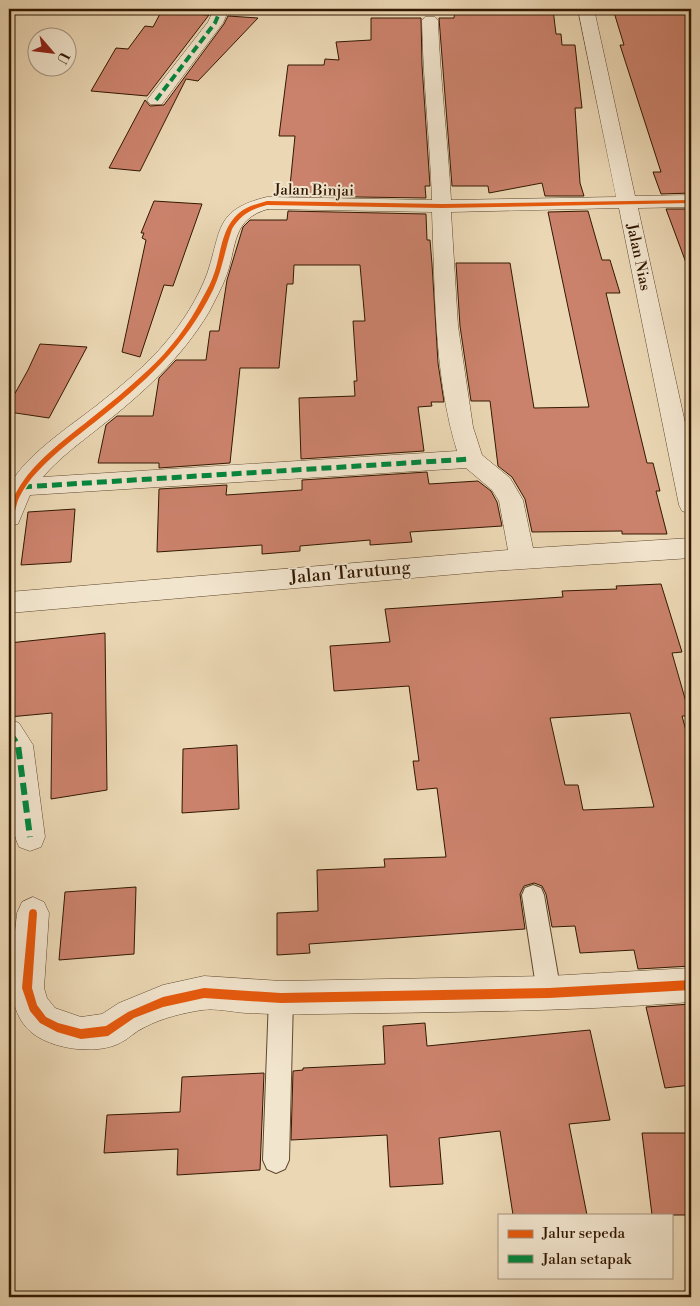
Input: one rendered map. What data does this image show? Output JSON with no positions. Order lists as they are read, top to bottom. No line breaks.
{"streets":{"street":["Jalan Binjai","Jalan Nias","Jalan Tarutung"]},"crossings":[["Jalan Binjai","Jalan Nias"]],"legend":["Jalur sepeda","Jalan setapak"],"north":"bottom right"}
